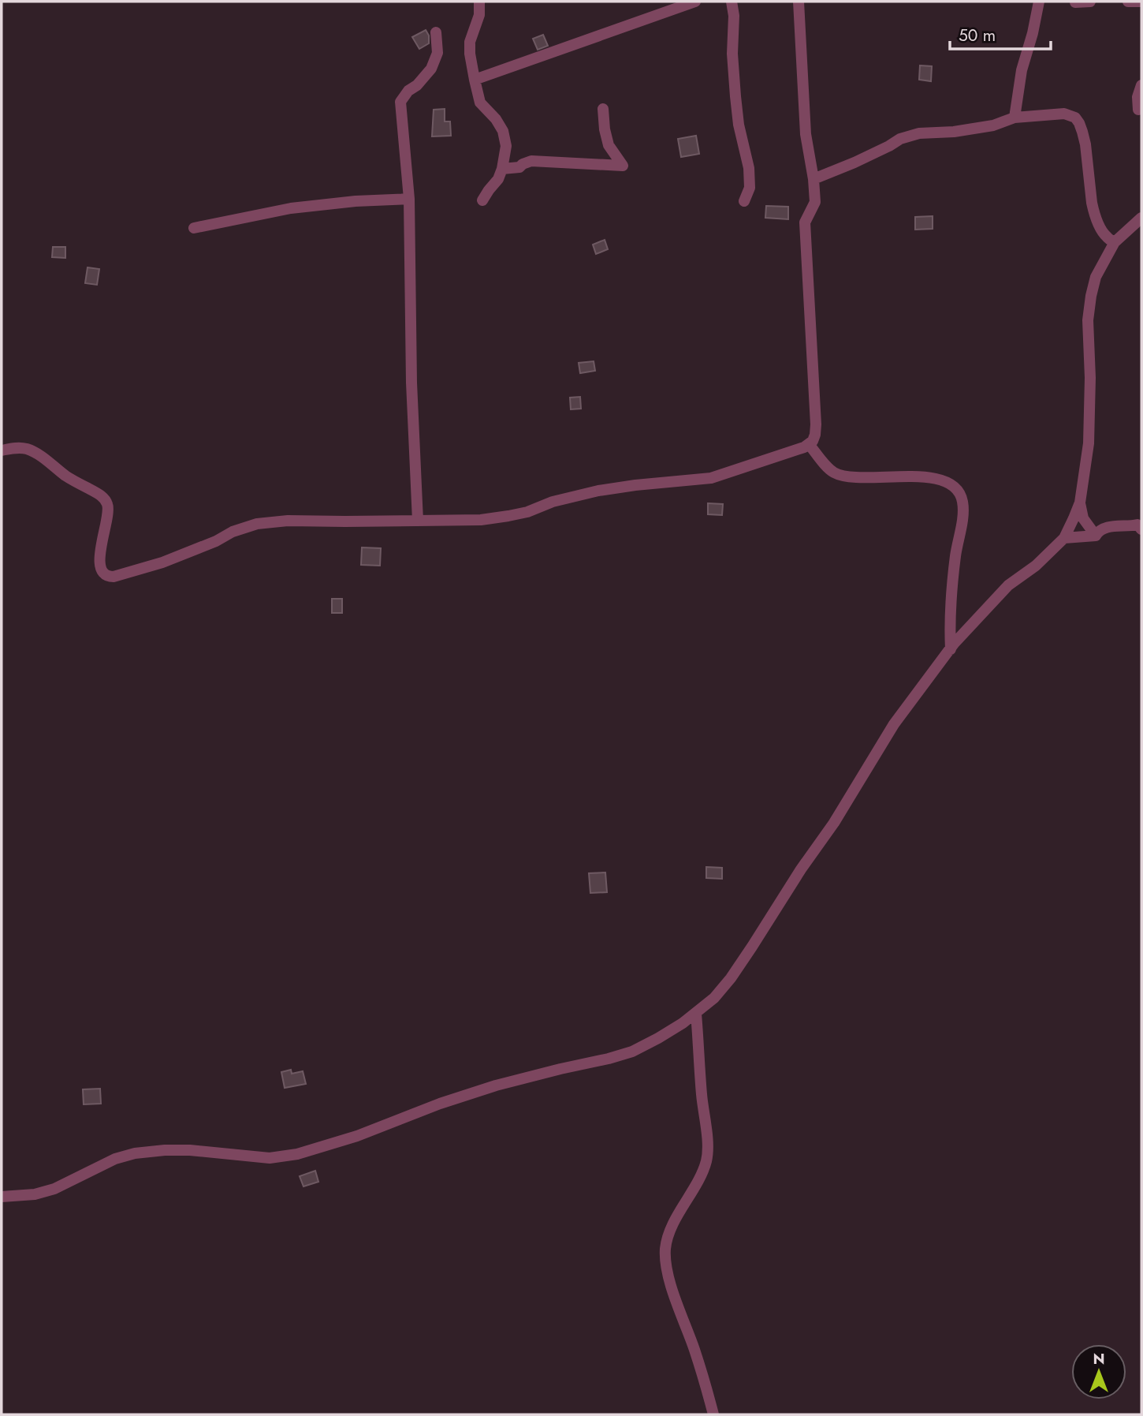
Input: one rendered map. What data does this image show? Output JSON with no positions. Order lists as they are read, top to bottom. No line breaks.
{"scale_bar":"50 m","north":"top"}
